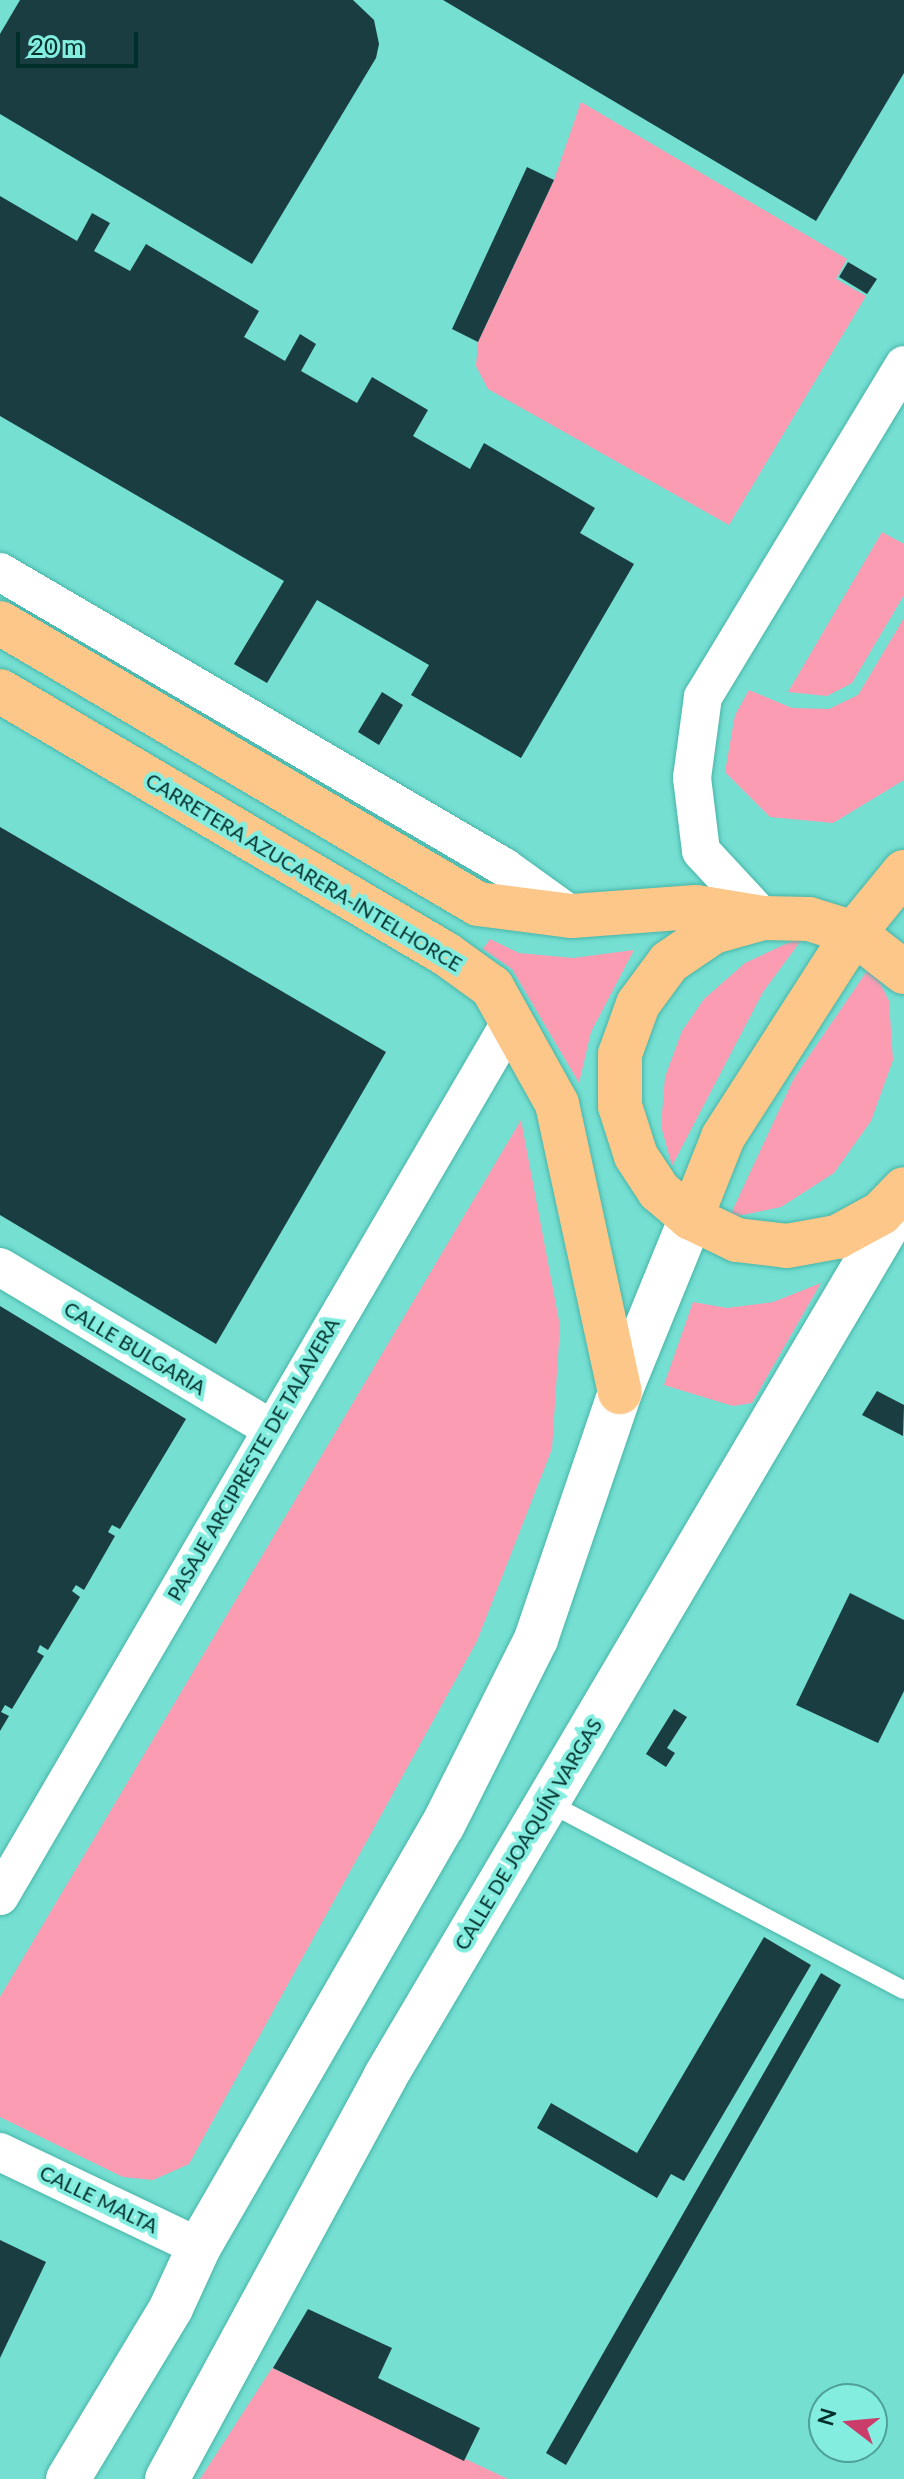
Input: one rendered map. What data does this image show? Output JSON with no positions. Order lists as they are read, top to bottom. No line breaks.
{"streets":{"main road":["CARRETERA AZUCARERA-INTELHORCE"],"street":["CALLE BULGARIA","PASAJE ARCIPRESTE DE TALAVERA","CALLE DE JOAQUÍN VARGAS","CALLE MALTA"]},"crossings":[["CARRETERA AZUCARERA-INTELHORCE","PASAJE ARCIPRESTE DE TALAVERA"],["CALLE BULGARIA","PASAJE ARCIPRESTE DE TALAVERA"]],"scale_bar":"20 m","north":"left"}
